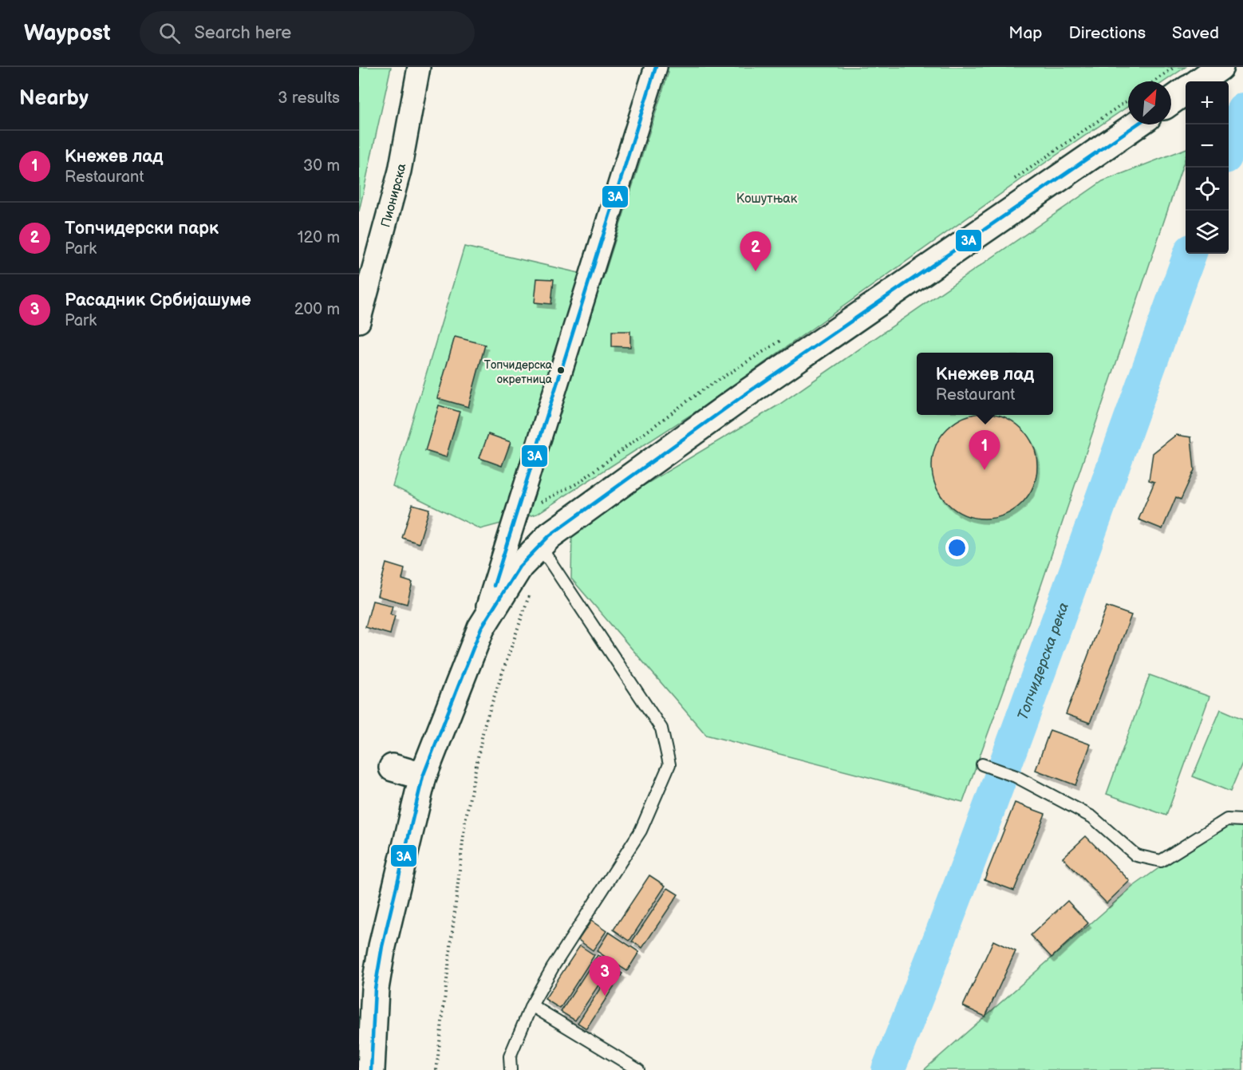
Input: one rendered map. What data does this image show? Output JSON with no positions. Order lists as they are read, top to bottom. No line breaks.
{"streets":{"street":["Пионирска"]},"water":["Топчидерска река"],"parks":["Кошутњак"],"places":["Топчидерска окретница"],"lines":["transit line 3A"],"north":"top right","page":{"header":"Waypost","search":"Search here","nav":["Map","Directions","Saved"],"heading":["Nearby","3 results"],"map_buttons":["+","−"],"list":[{"mark":"1","name":"Кнежев лад","note":"Restaurant","value":"30 m"},{"mark":"2","name":"Топчидерски парк","note":"Park","value":"120 m"},{"mark":"3","name":"Расадник Србијашуме","note":"Park","value":"200 m"}],"pins":["2","1","3"],"popup":["Кнежев лад","Restaurant"]}}
